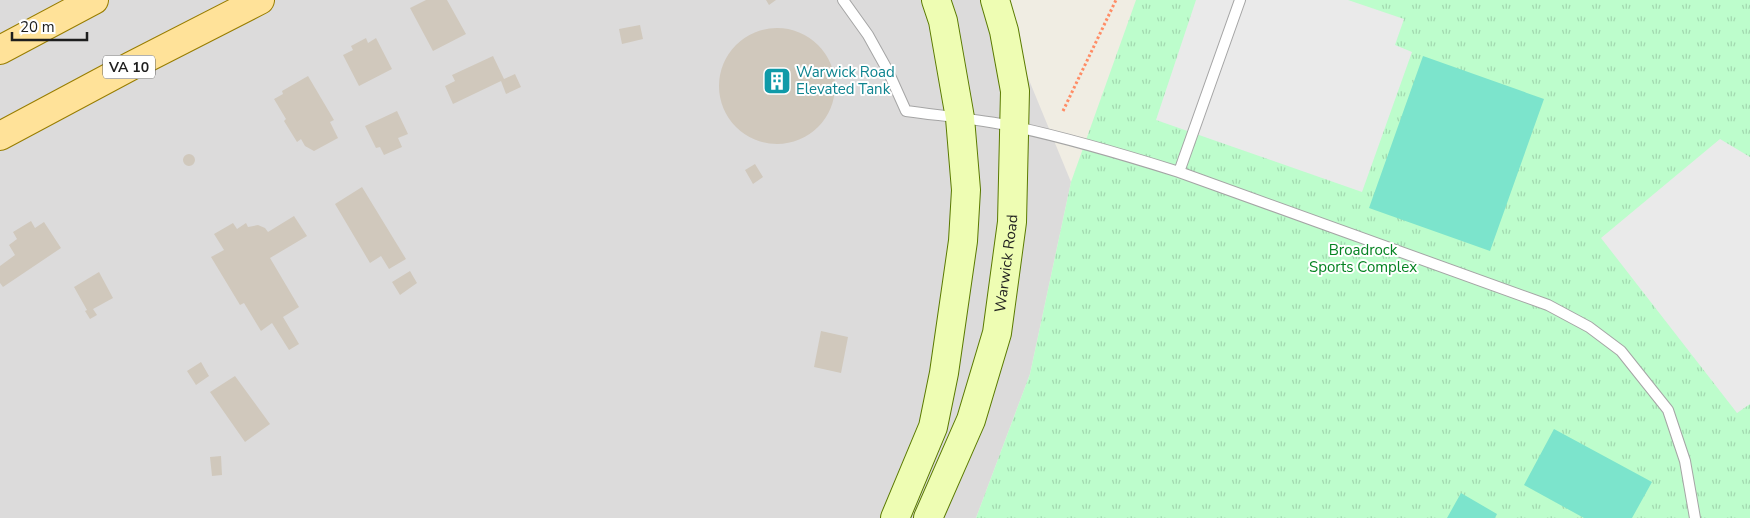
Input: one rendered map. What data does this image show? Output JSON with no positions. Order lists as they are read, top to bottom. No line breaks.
{"streets":{"main road":["VA 10","Warwick Road"]},"parks":["Broadrock Sports Complex"],"places":{"building":["Warwick Road Elevated Tank"]},"scale_bar":"20 m"}
